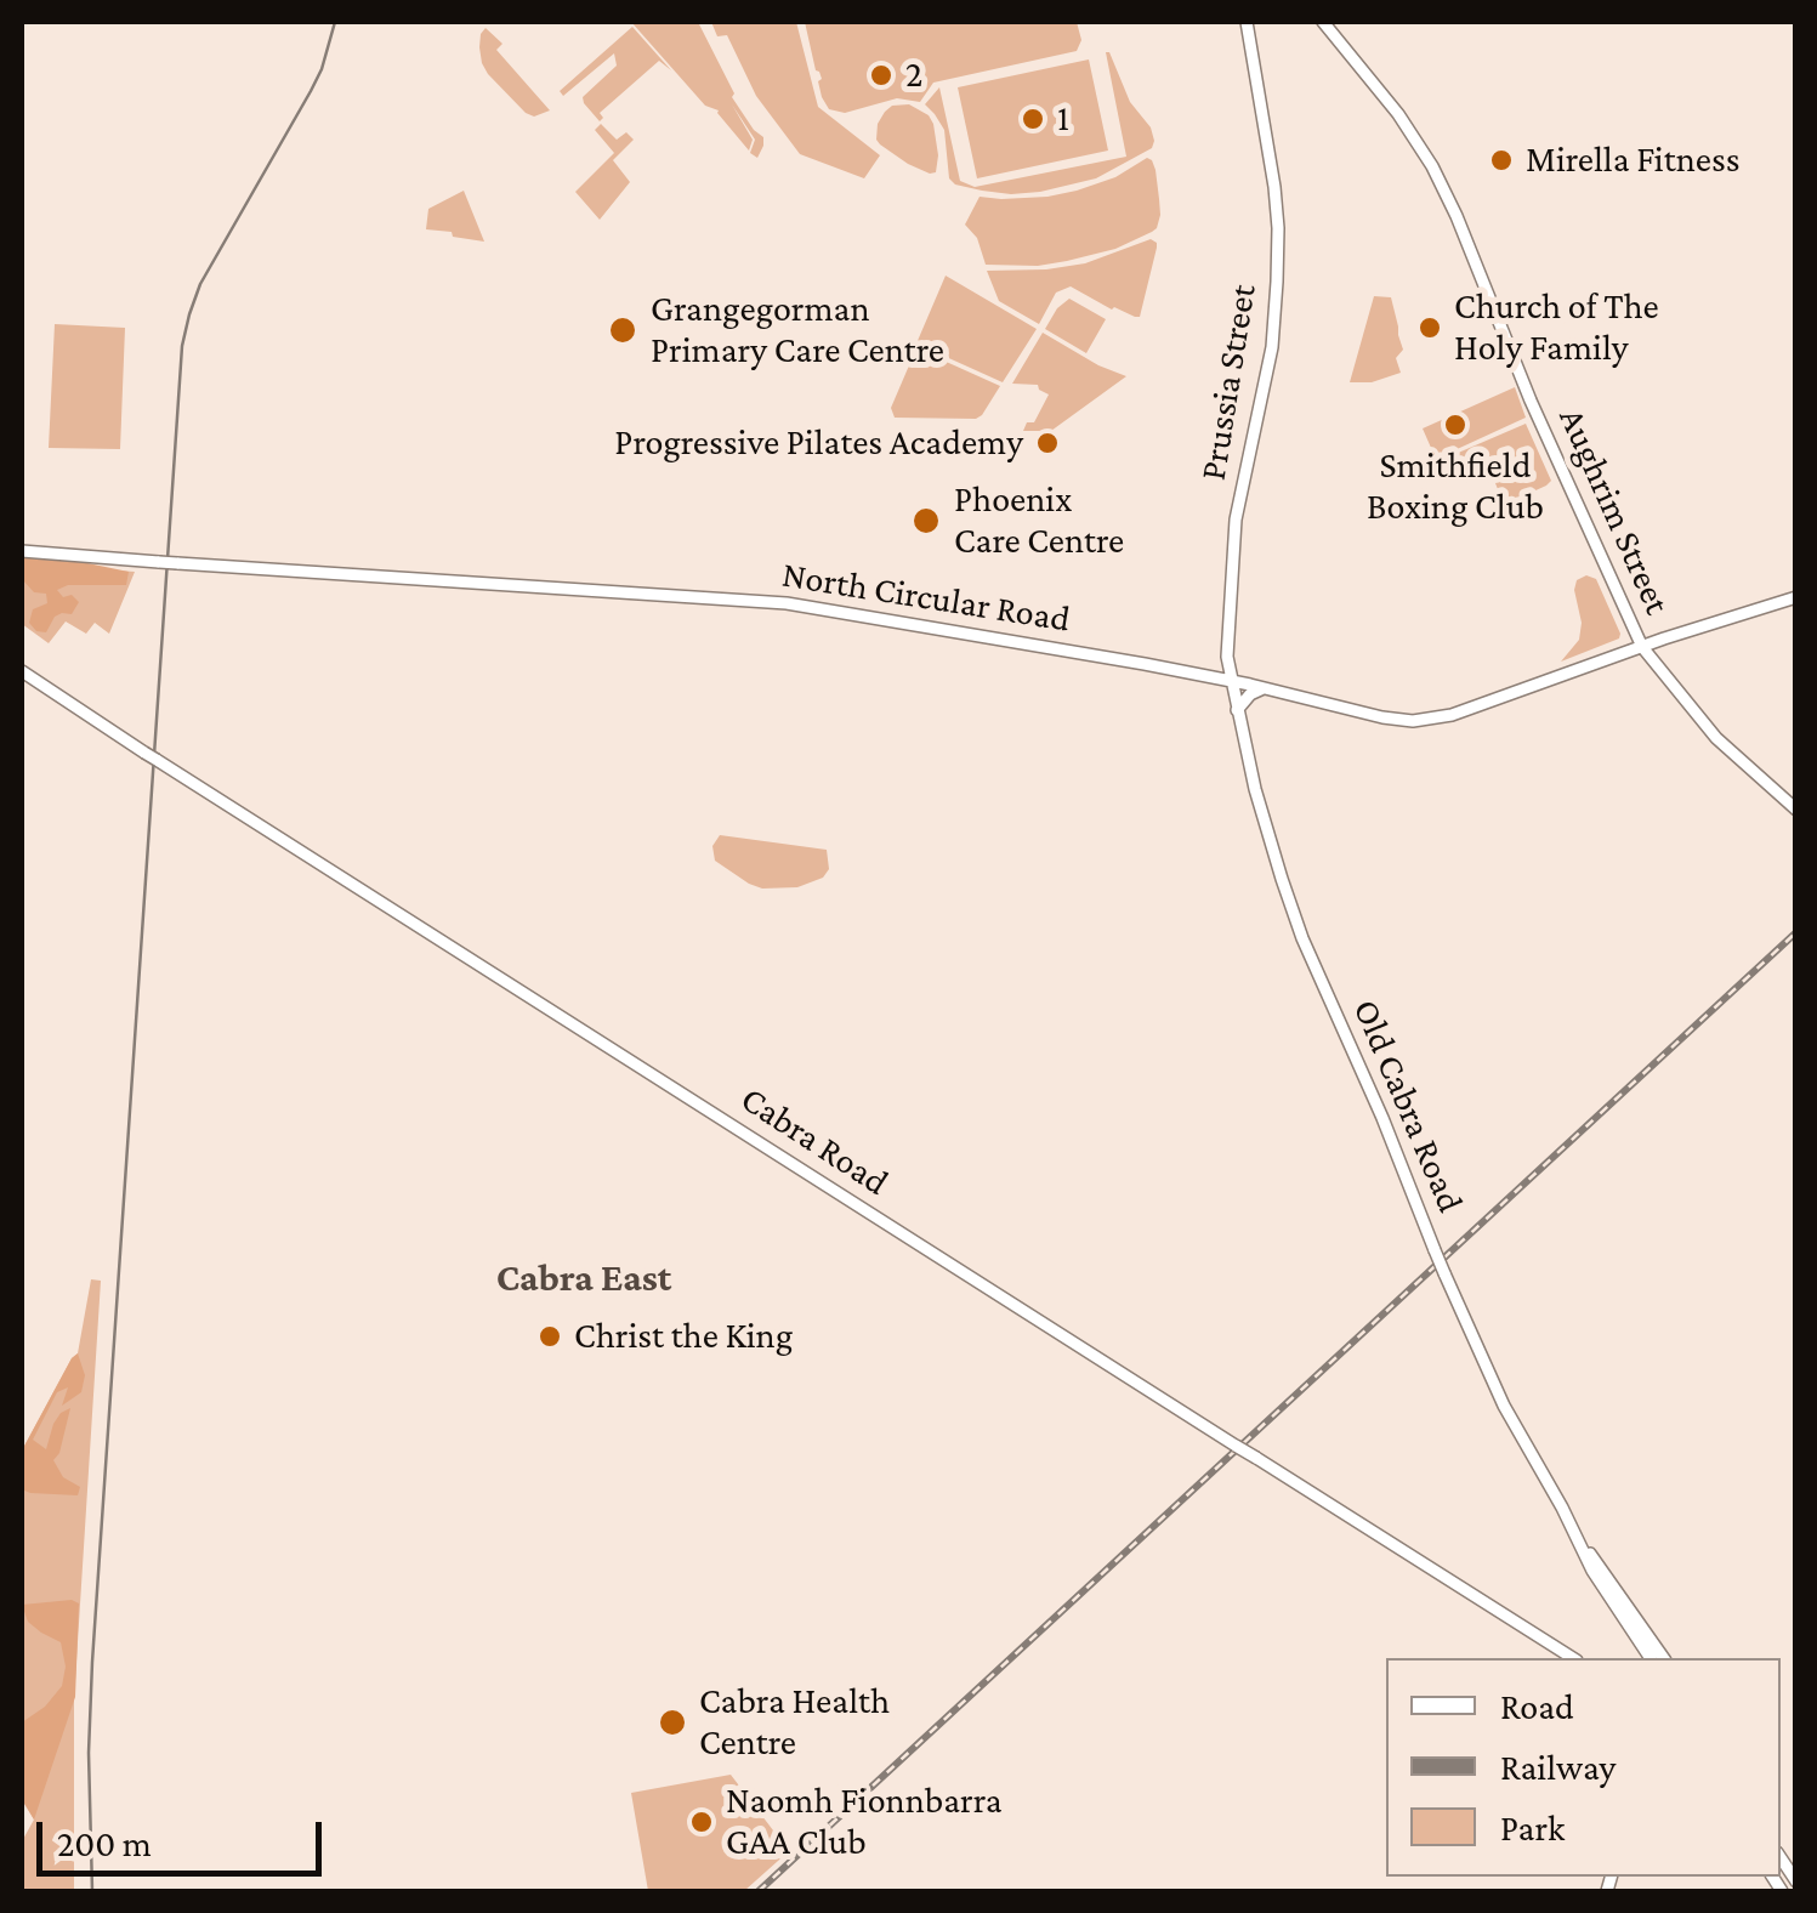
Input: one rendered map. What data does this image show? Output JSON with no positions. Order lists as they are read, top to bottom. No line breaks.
{"streets":{"main road":["Prussia Street","Aughrim Street","North Circular Road","Old Cabra Road","Cabra Road"]},"crossings":[["Prussia Street","North Circular Road"],["Prussia Street","Old Cabra Road"],["Aughrim Street","North Circular Road"],["North Circular Road","Old Cabra Road"]],"districts":["Cabra East"],"places":["2","1","Mirella Fitness","Church of The Holy Family","Grangegorman Primary Care Centre","Smithfield Boxing Club","Progressive Pilates Academy","Phoenix Care Centre","Christ the King","Cabra Health Centre","Naomh Fionnbarra GAA Club"],"legend":["Road","Railway","Park"],"scale_bar":"200 m"}
